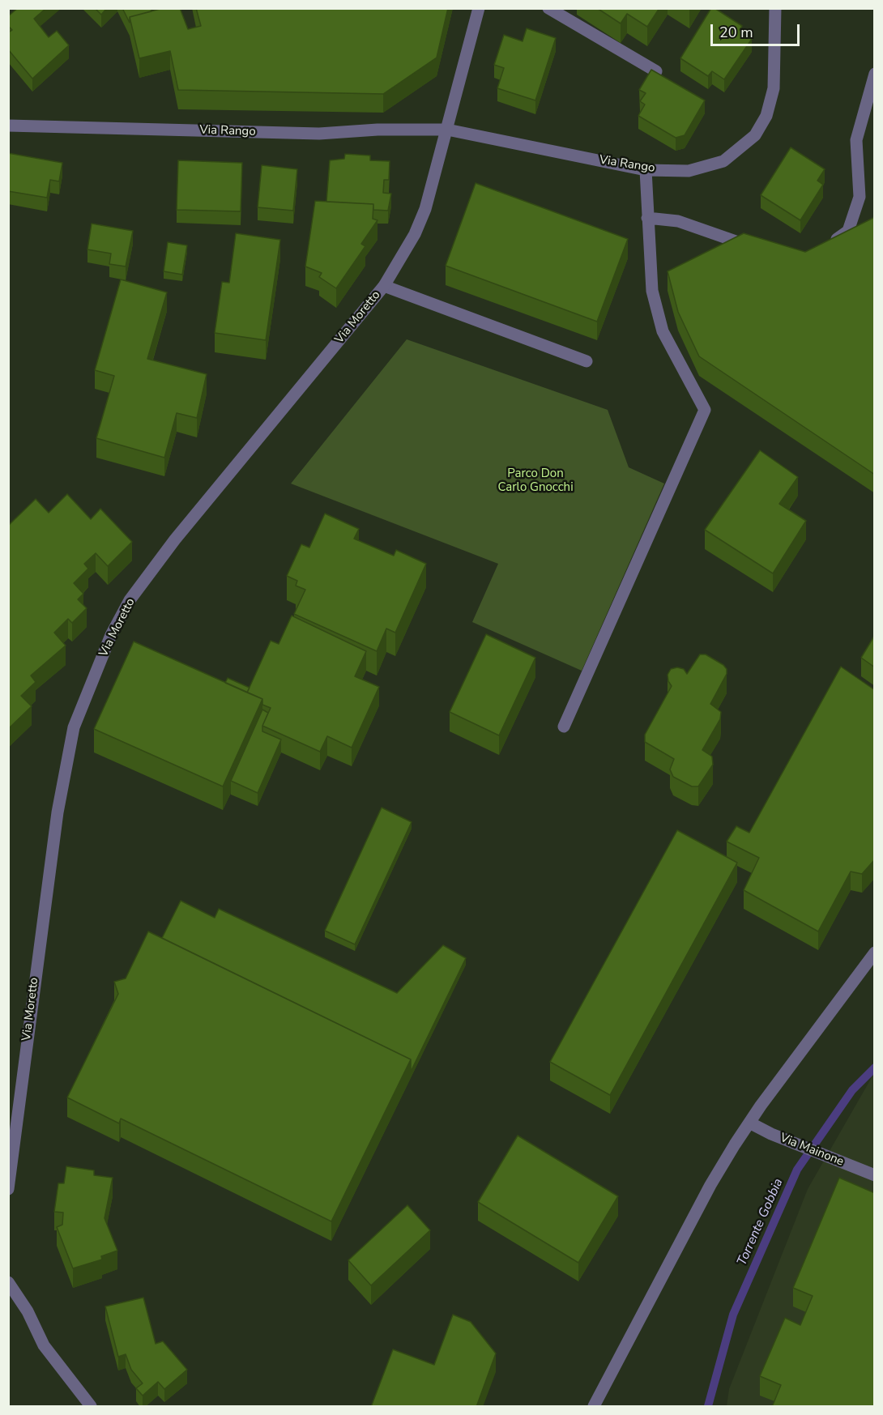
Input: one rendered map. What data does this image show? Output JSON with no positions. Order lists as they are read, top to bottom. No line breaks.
{"streets":{"street":["Via Rango","Via Moretto","Via Mainone"]},"crossings":[["Via Rango","Via Moretto"]],"water":["Torrente Gobbia"],"parks":["Parco Don Carlo Gnocchi"],"scale_bar":"20 m"}
